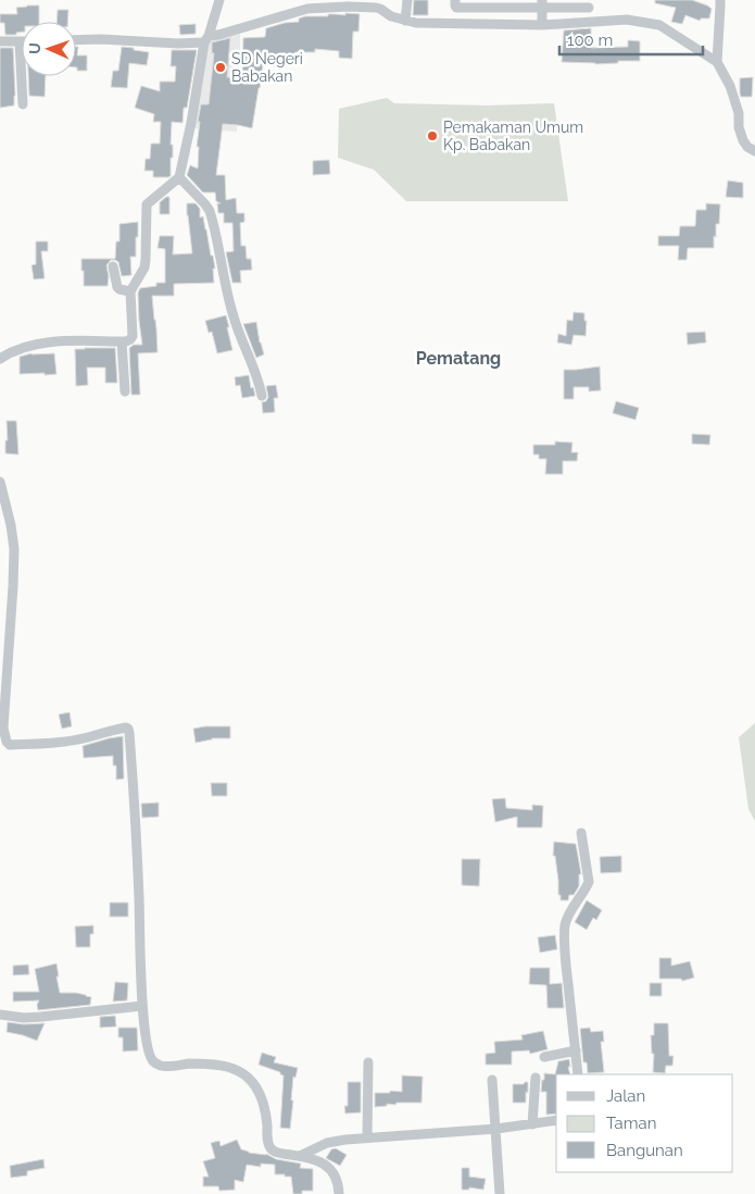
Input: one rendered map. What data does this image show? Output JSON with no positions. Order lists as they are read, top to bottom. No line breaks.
{"districts":["Pematang"],"places":["SD Negeri Babakan","Pemakaman Umum Kp. Babakan"],"legend":["Jalan","Taman","Bangunan"],"scale_bar":"100 m","north":"left"}
